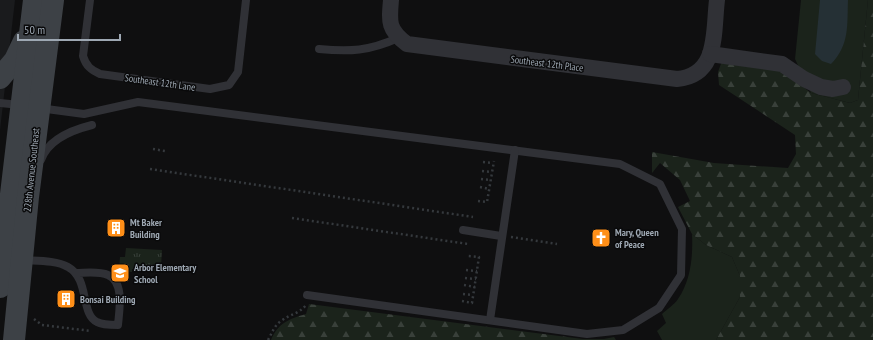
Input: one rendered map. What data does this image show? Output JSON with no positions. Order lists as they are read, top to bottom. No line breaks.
{"streets":{"main road":["228th Avenue Southeast"],"street":["Southeast 12th Place"],"lane":["Southeast 12th Lane"]},"places":{"building":["Mt Baker Building","Bonsai Building"],"church":["Mary, Queen of Peace"],"school or university":["Arbor Elementary School"]},"scale_bar":"50 m"}
